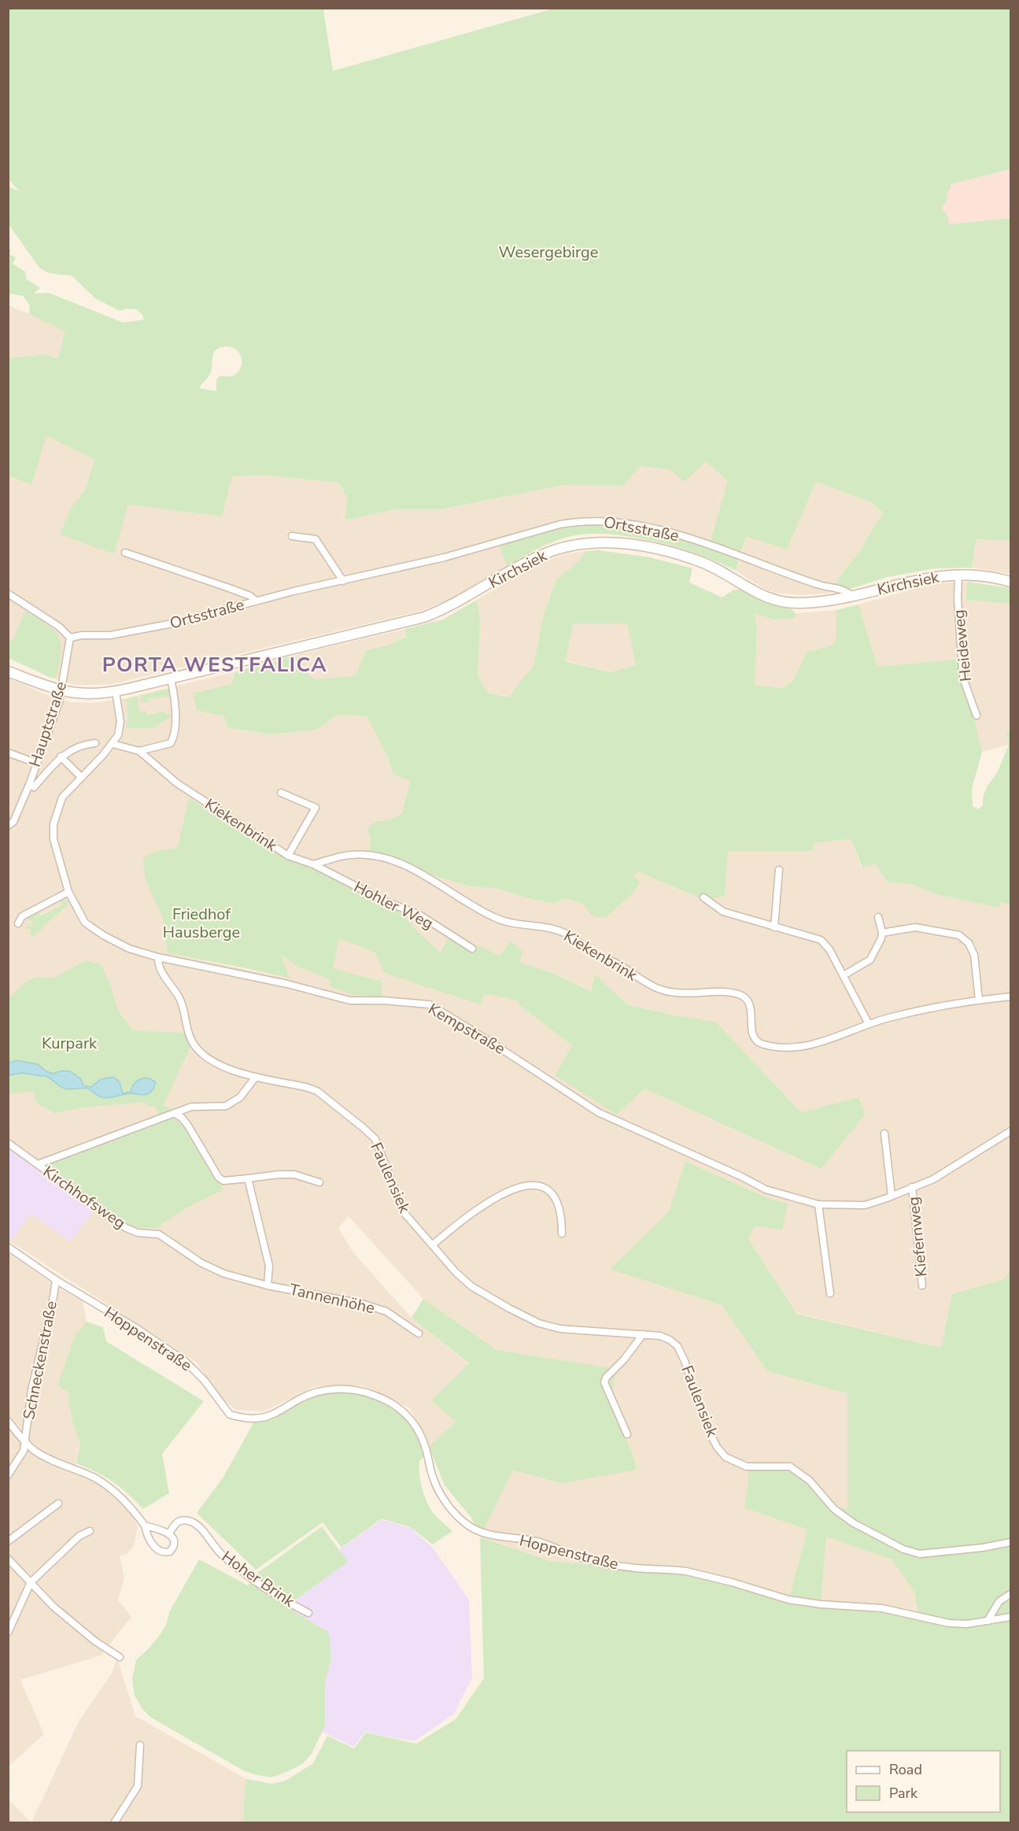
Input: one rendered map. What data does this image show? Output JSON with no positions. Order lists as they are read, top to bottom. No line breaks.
{"streets":{"main road":["Kirchsiek"],"street":["Ortsstraße","Heideweg","Hauptstraße","Kiekenbrink","Hohler Weg","Kempstraße","Faulensiek","Kirchhofsweg","Kiefernweg","Tannenhöhe","Hoppenstraße","Schneckenstraße","Hoher Brink"]},"crossings":[["Ortsstraße","Kirchsiek"],["Ortsstraße","Hauptstraße"],["Kirchsiek","Heideweg"],["Kirchsiek","Hauptstraße"],["Kirchsiek","Kempstraße"],["Kiekenbrink","Hohler Weg"],["Kiekenbrink","Kempstraße"],["Kempstraße","Faulensiek"],["Kempstraße","Kiefernweg"],["Kirchhofsweg","Tannenhöhe"],["Hoppenstraße","Schneckenstraße"]],"districts":["PORTA WESTFALICA"],"parks":["Wesergebirge","Friedhof Hausberge","Kurpark"],"legend":["Road","Park"]}
